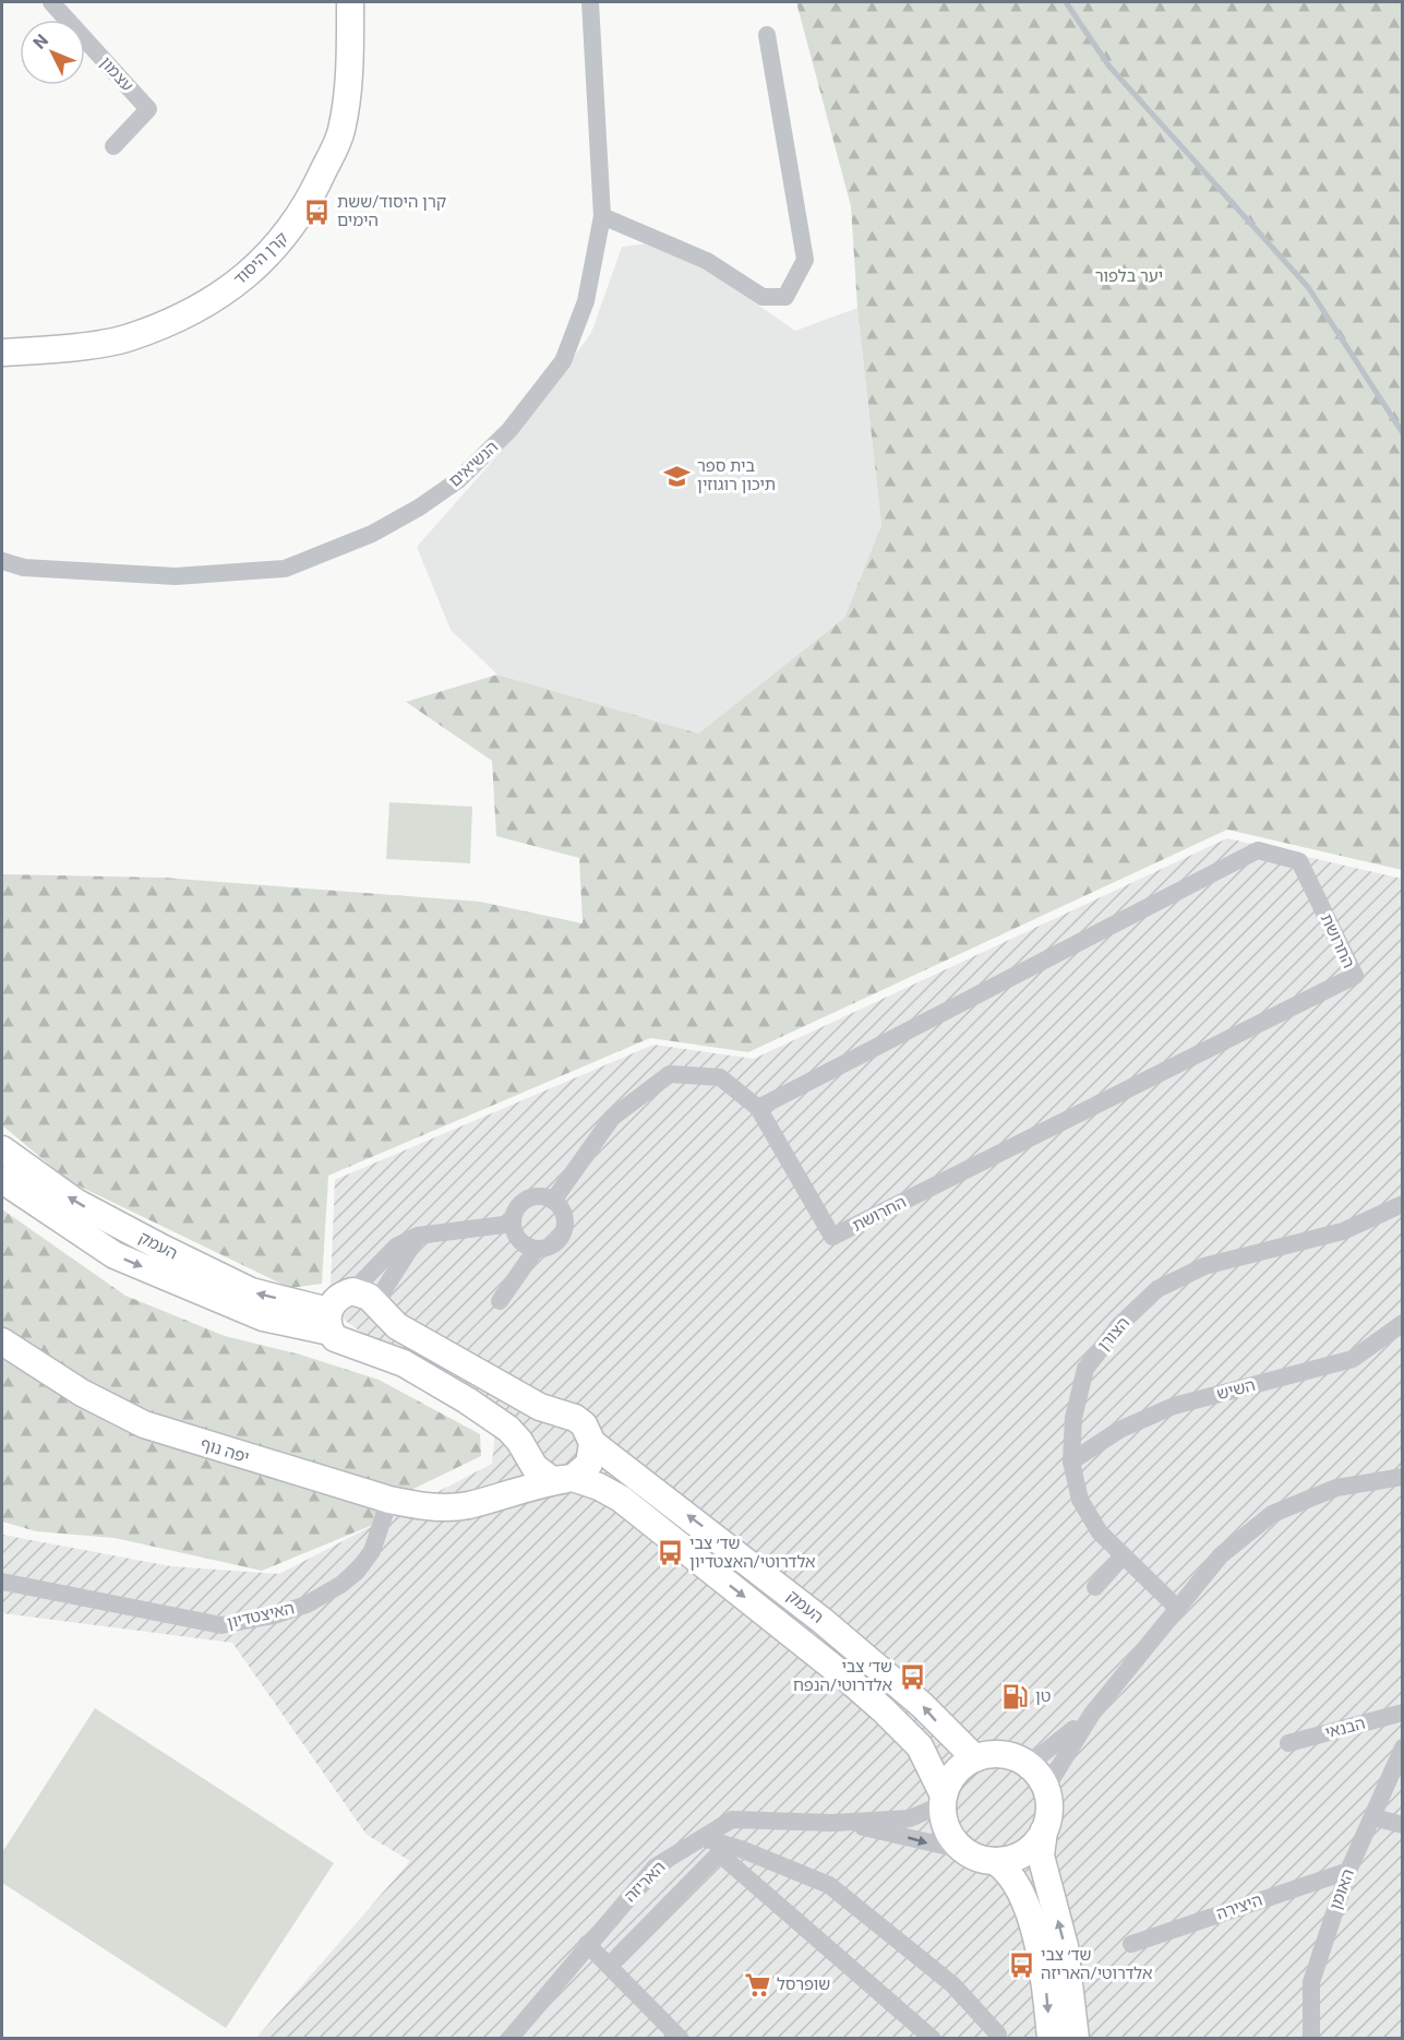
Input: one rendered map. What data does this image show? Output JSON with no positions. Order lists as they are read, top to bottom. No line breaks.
{"streets":{"main road":["קרן היסוד","העמק","יפה נוף"],"street":["עצמון","הנשיאים","החרושת","הצורן","השיש","האיצטדיון","הבנאי","האריזה","האומן","היצירה"]},"crossings":[["העמק","יפה נוף"],["העמק","האריזה"],["הצורן","השיש"],["יפה נוף","האיצטדיון"],["האומן","היצירה"]],"parks":["יער בלפור"],"places":{"bus stop":["קרן היסוד/ששת הימים","שד׳ צבי אלדרוטי/האצטדיון","שד׳ צבי אלדרוטי/הנפח","שד׳ צבי אלדרוטי/האריזה"],"school or university":["בית ספר תיכון רוגוזין"],"fuel station":["טן"],"supermarket":["שופרסל"]},"north":"top left"}
